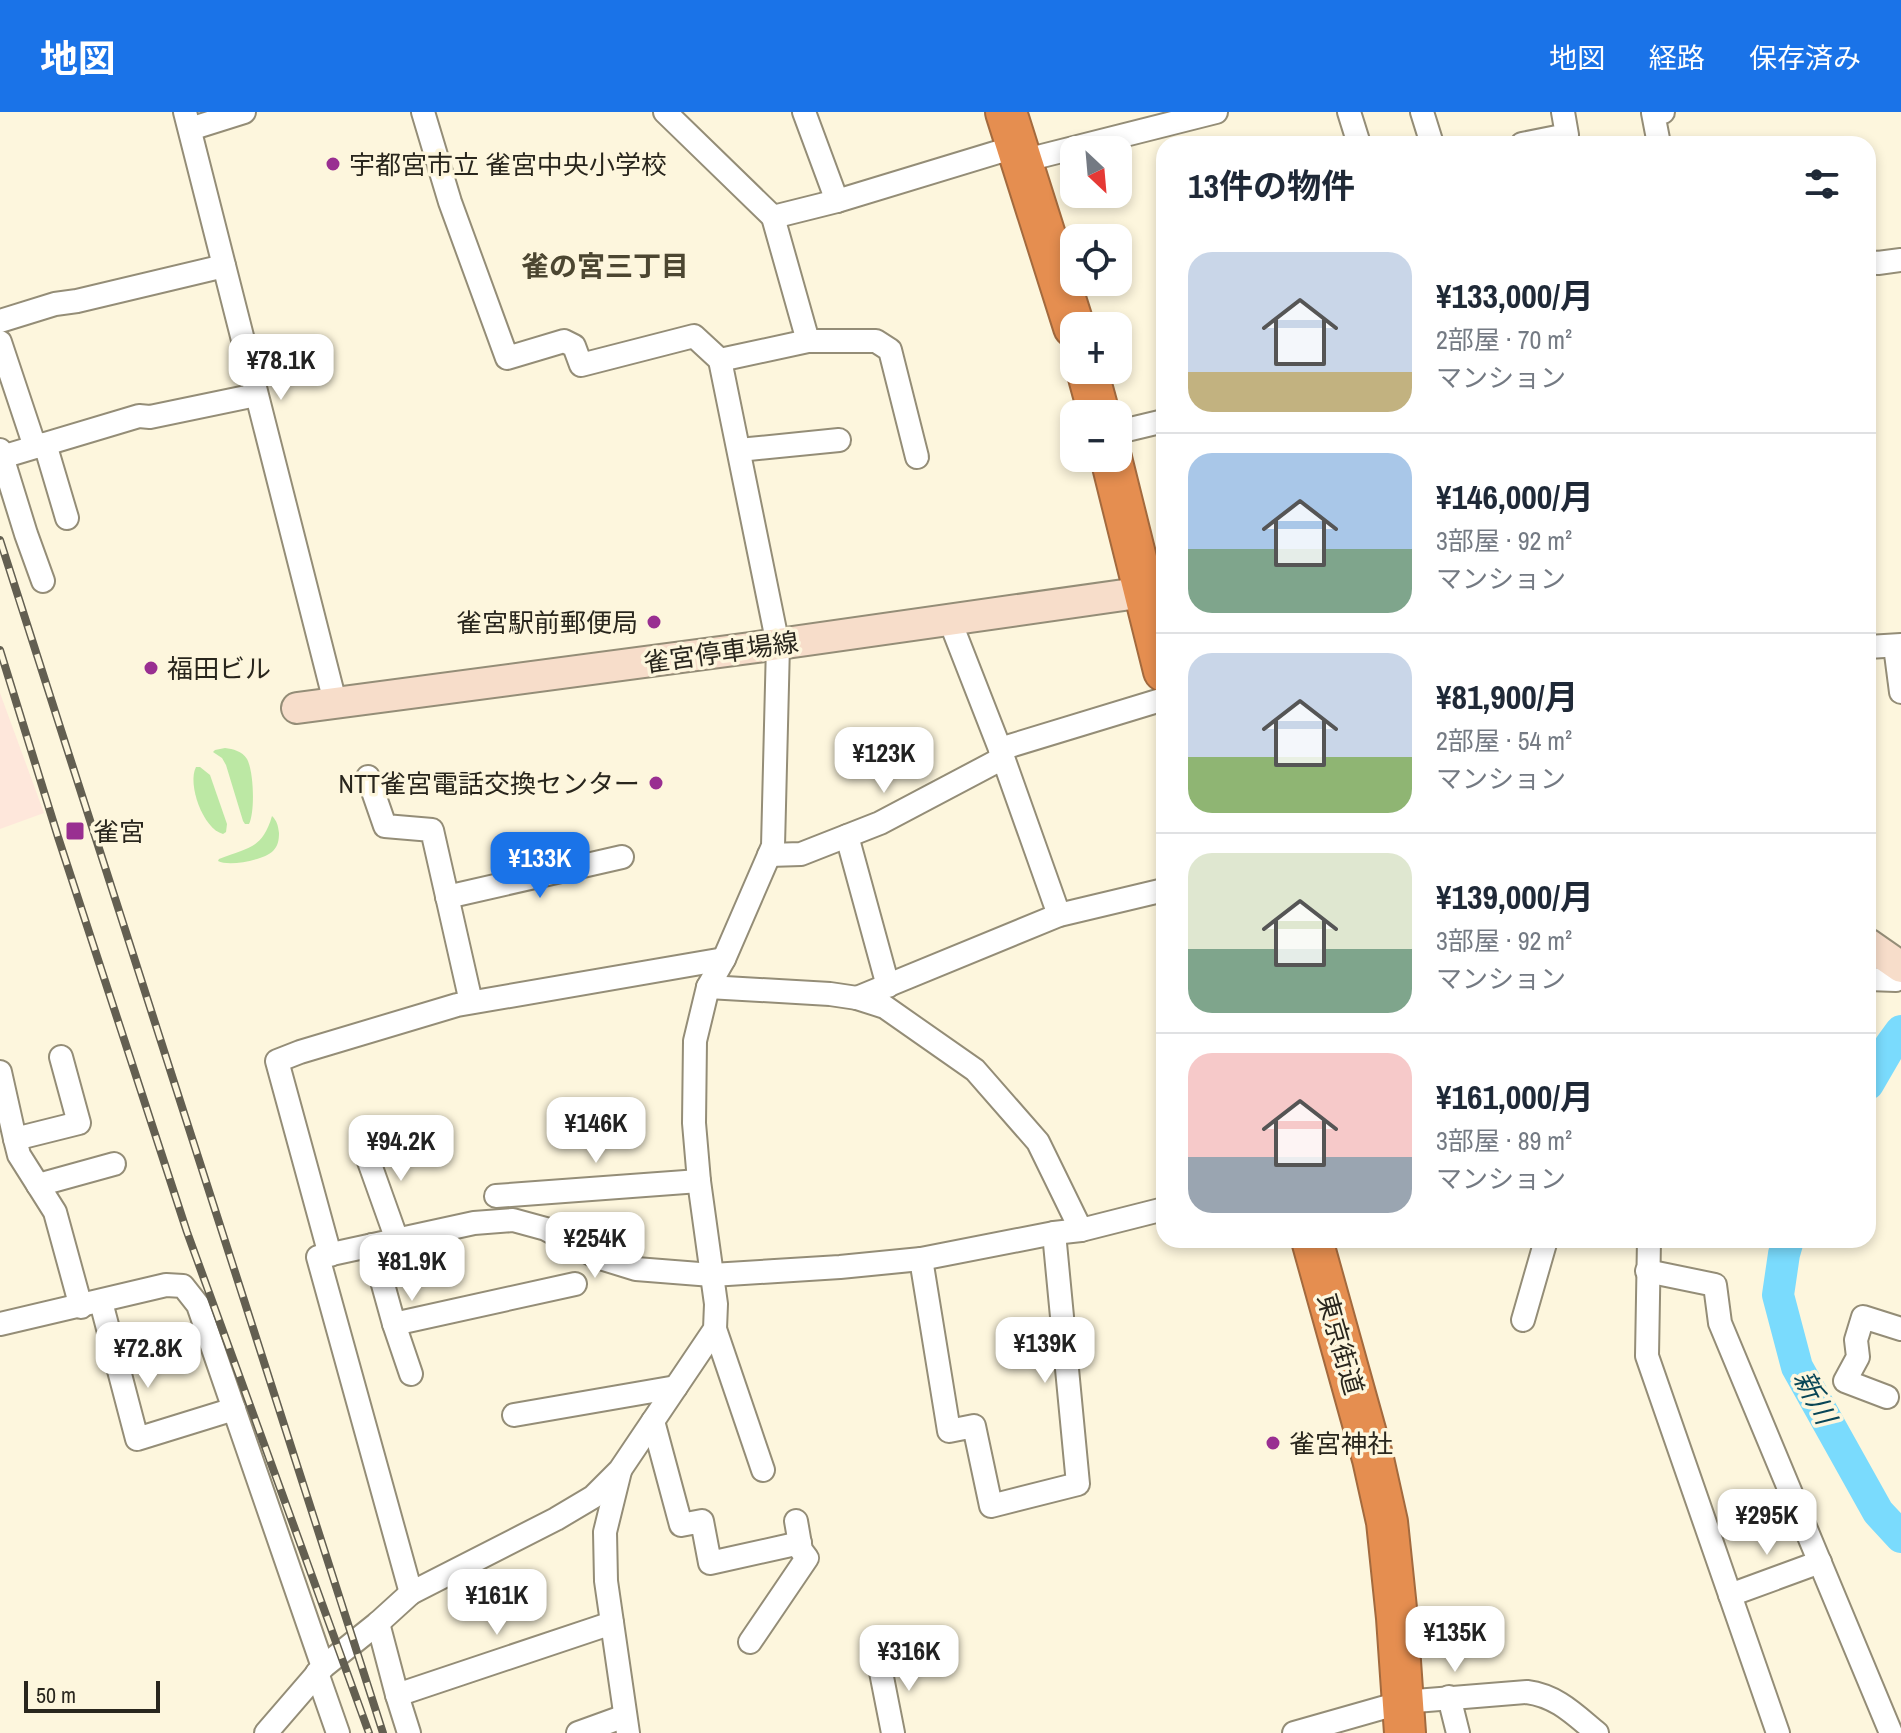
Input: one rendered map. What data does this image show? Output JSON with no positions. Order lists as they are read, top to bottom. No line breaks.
{"streets":{"highway":["東京街道"],"main road":["雀宮停車場線"]},"districts":["雀の宮三丁目"],"water":["新川"],"places":{"other":["宇都宮市立 雀宮中央小学校","雀宮駅前郵便局","福田ビル","NTT雀宮電話交換センター","雀宮神社"],"transit":["雀宮"]},"scale_bar":"50 m","north":"bottom right","page":{"header":"地図","nav":["地図","経路","保存済み"],"map_buttons":["+","−"],"heading":"13件の物件","list":[{"name":"¥133,000/月","note":"2部屋 · 70 m² · マンション"},{"name":"¥146,000/月","note":"3部屋 · 92 m² · マンション"},{"name":"¥81,900/月","note":"2部屋 · 54 m² · マンション"},{"name":"¥139,000/月","note":"3部屋 · 92 m² · マンション"},{"name":"¥161,000/月","note":"3部屋 · 89 m² · マンション"}],"price":["¥78.1K","¥123K","¥133K","¥146K","¥94.2K","¥254K","¥81.9K","¥139K","¥72.8K","¥295K","¥161K","¥135K","¥316K"],"scale":"50 m"}}
